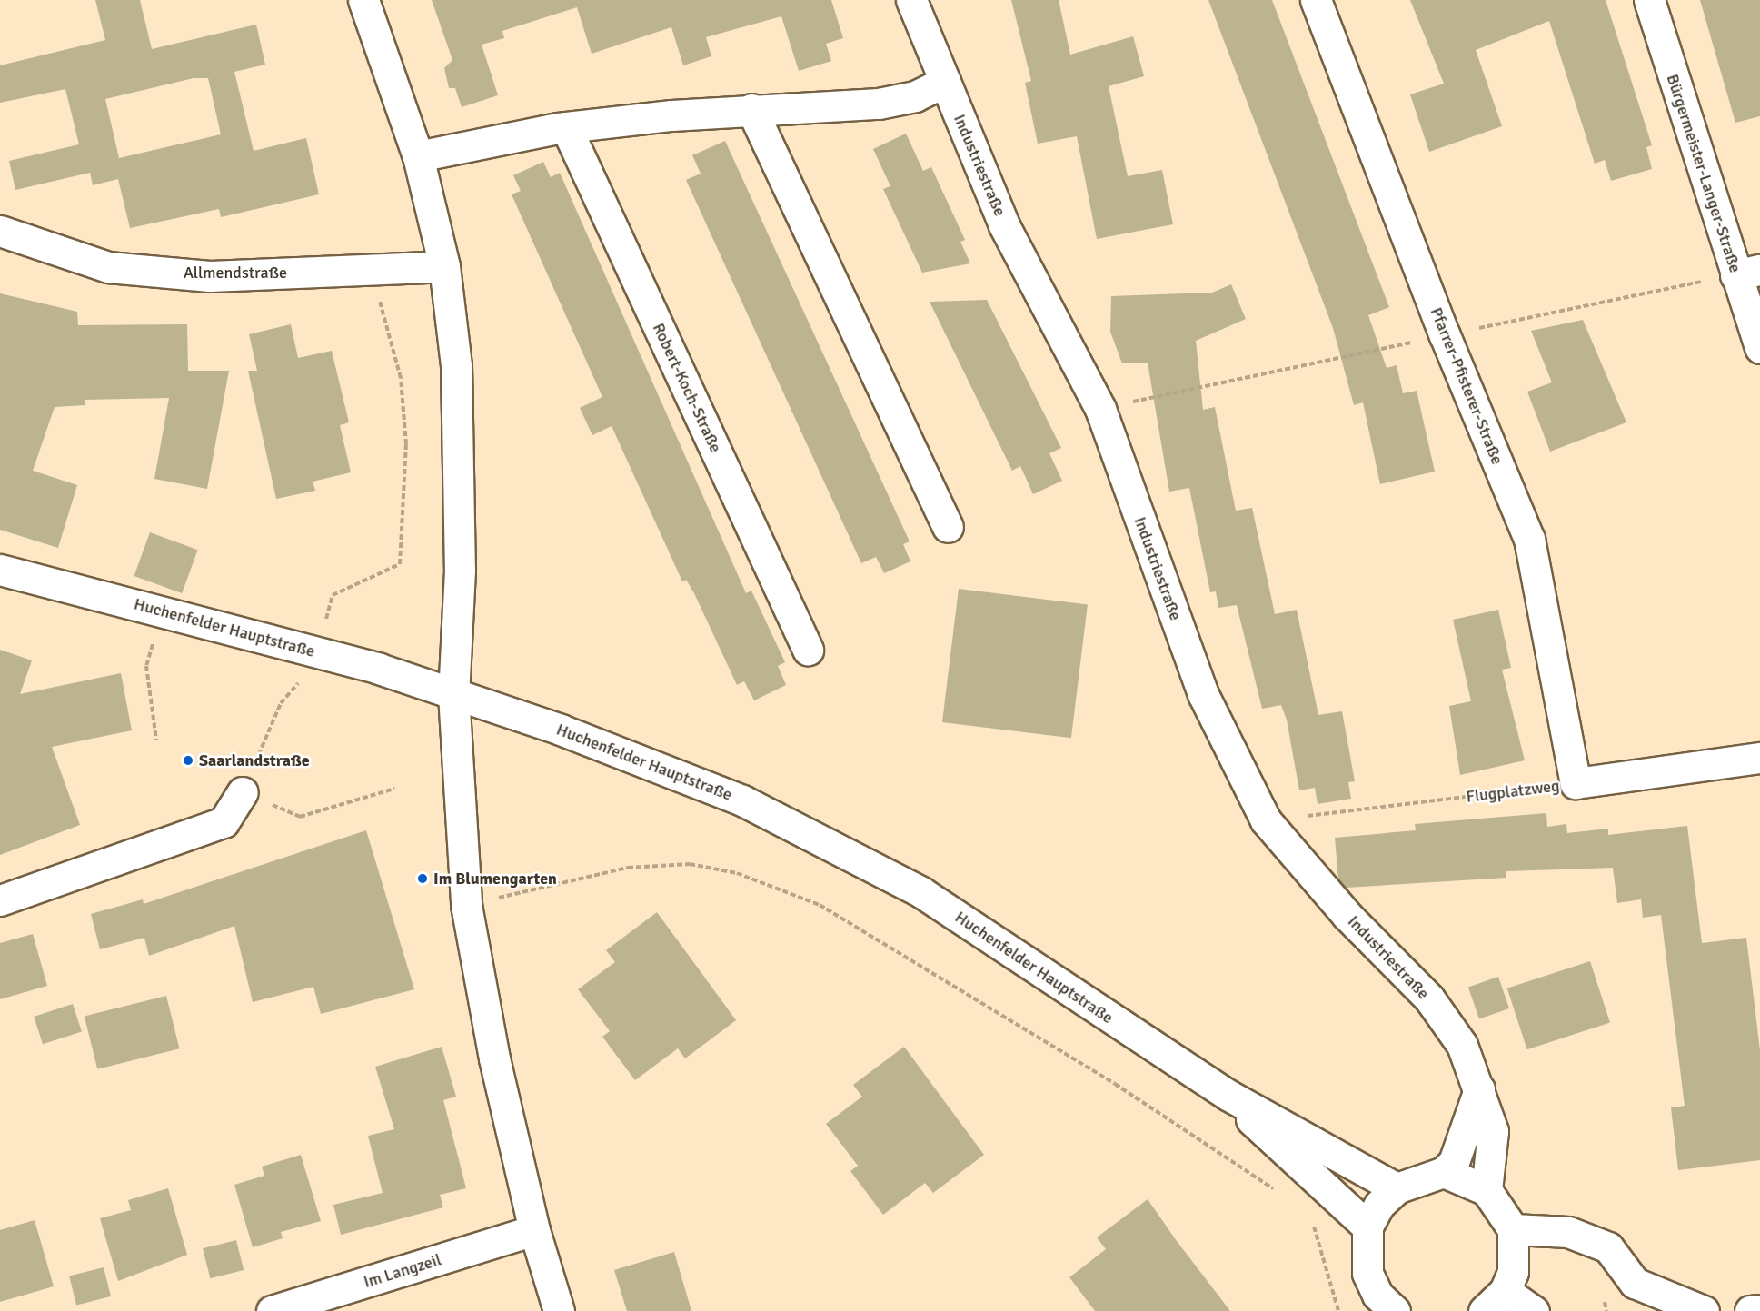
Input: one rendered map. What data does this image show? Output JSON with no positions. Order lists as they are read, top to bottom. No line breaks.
{"streets":{"street":["Industriestraße","Bürgermeister-Langer-Straße","Allmendstraße","Pfarrer-Pfisterer-Straße","Robert-Koch-Straße","Huchenfelder Hauptstraße","Flugplatzweg","Im Langzeil"]},"crossings":[["Industriestraße","Flugplatzweg"],["Pfarrer-Pfisterer-Straße","Flugplatzweg"]],"places":["Saarlandstraße","Im Blumengarten"]}
